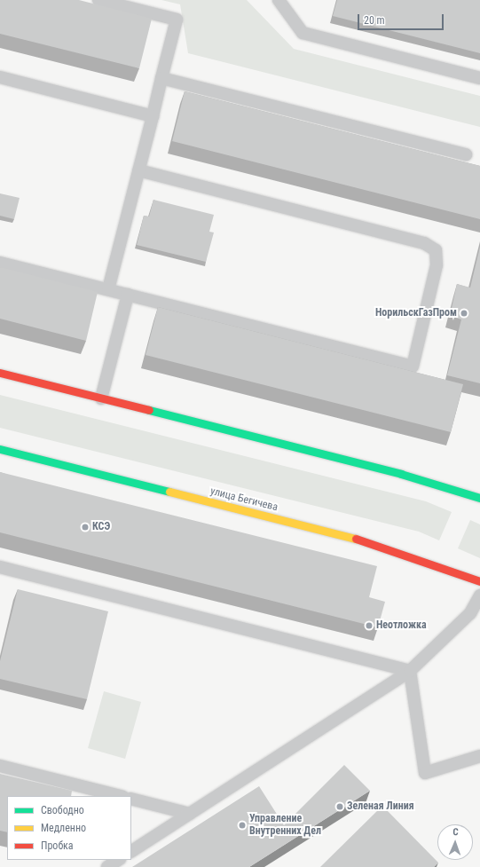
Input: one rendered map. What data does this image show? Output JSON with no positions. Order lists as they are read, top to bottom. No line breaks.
{"streets":{"street":["улица Бегичева"]},"places":["НорильскГазПром","КСЭ","Неотложка","Зеленая Линия","Управление Внутренних Дел"],"legend":["Свободно","Медленно","Пробка"],"scale_bar":"20 m","north":"top"}
